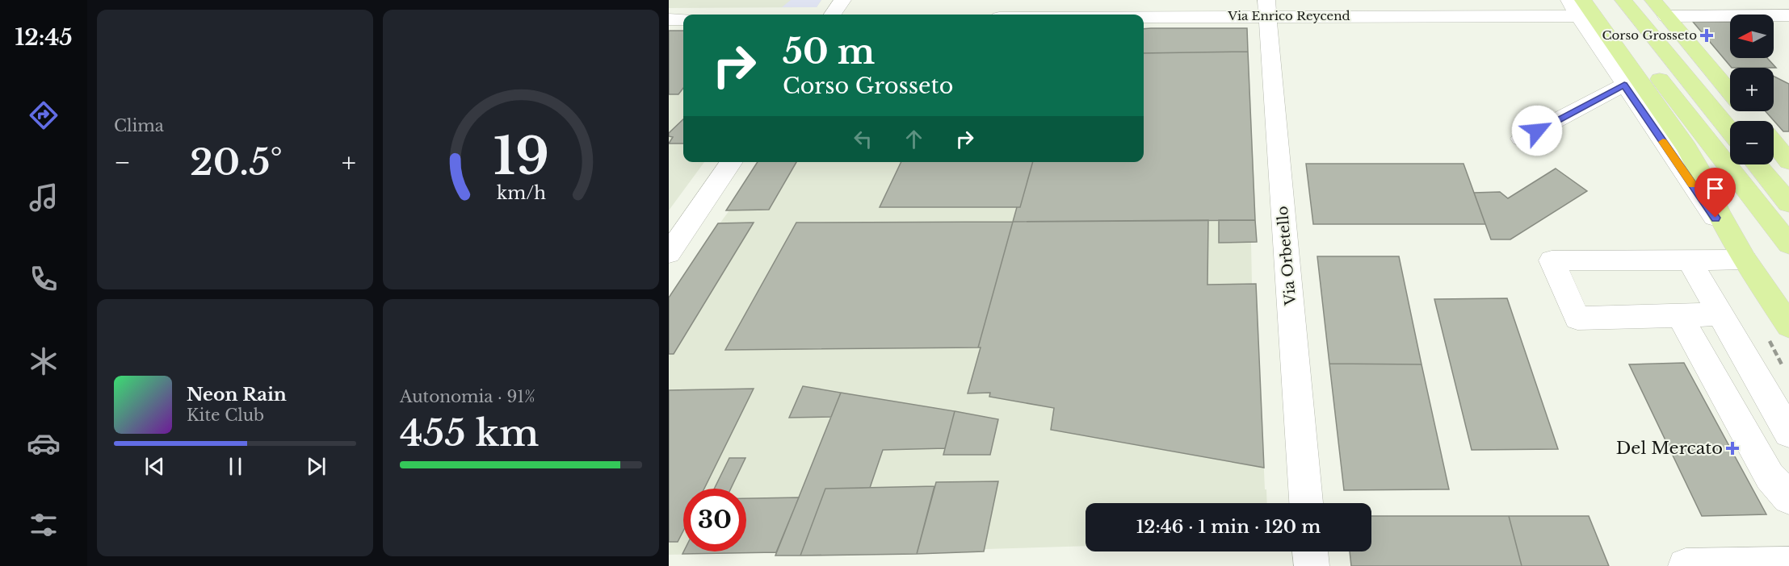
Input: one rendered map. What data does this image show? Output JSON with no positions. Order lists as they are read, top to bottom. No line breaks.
{"streets":{"street":["Via Enrico Reycend","Via Orbetello"]},"crossings":[["Via Enrico Reycend","Via Orbetello"]],"places":{"health":["Corso Grosseto","Del Mercato"]},"north":"left","page":{"tabs":"12:45","tile":["Clima",["Autonomia · 91%","455 km"]],"map_buttons":["+","−"],"turn":["50 m","Corso Grosseto"],"heat":["−","20.5°","+"],"song":["Neon Rain","Kite Club"],"limit":"30","trip":"12:46 · 1 min · 120 m","gauge":["19","km/h"]}}
